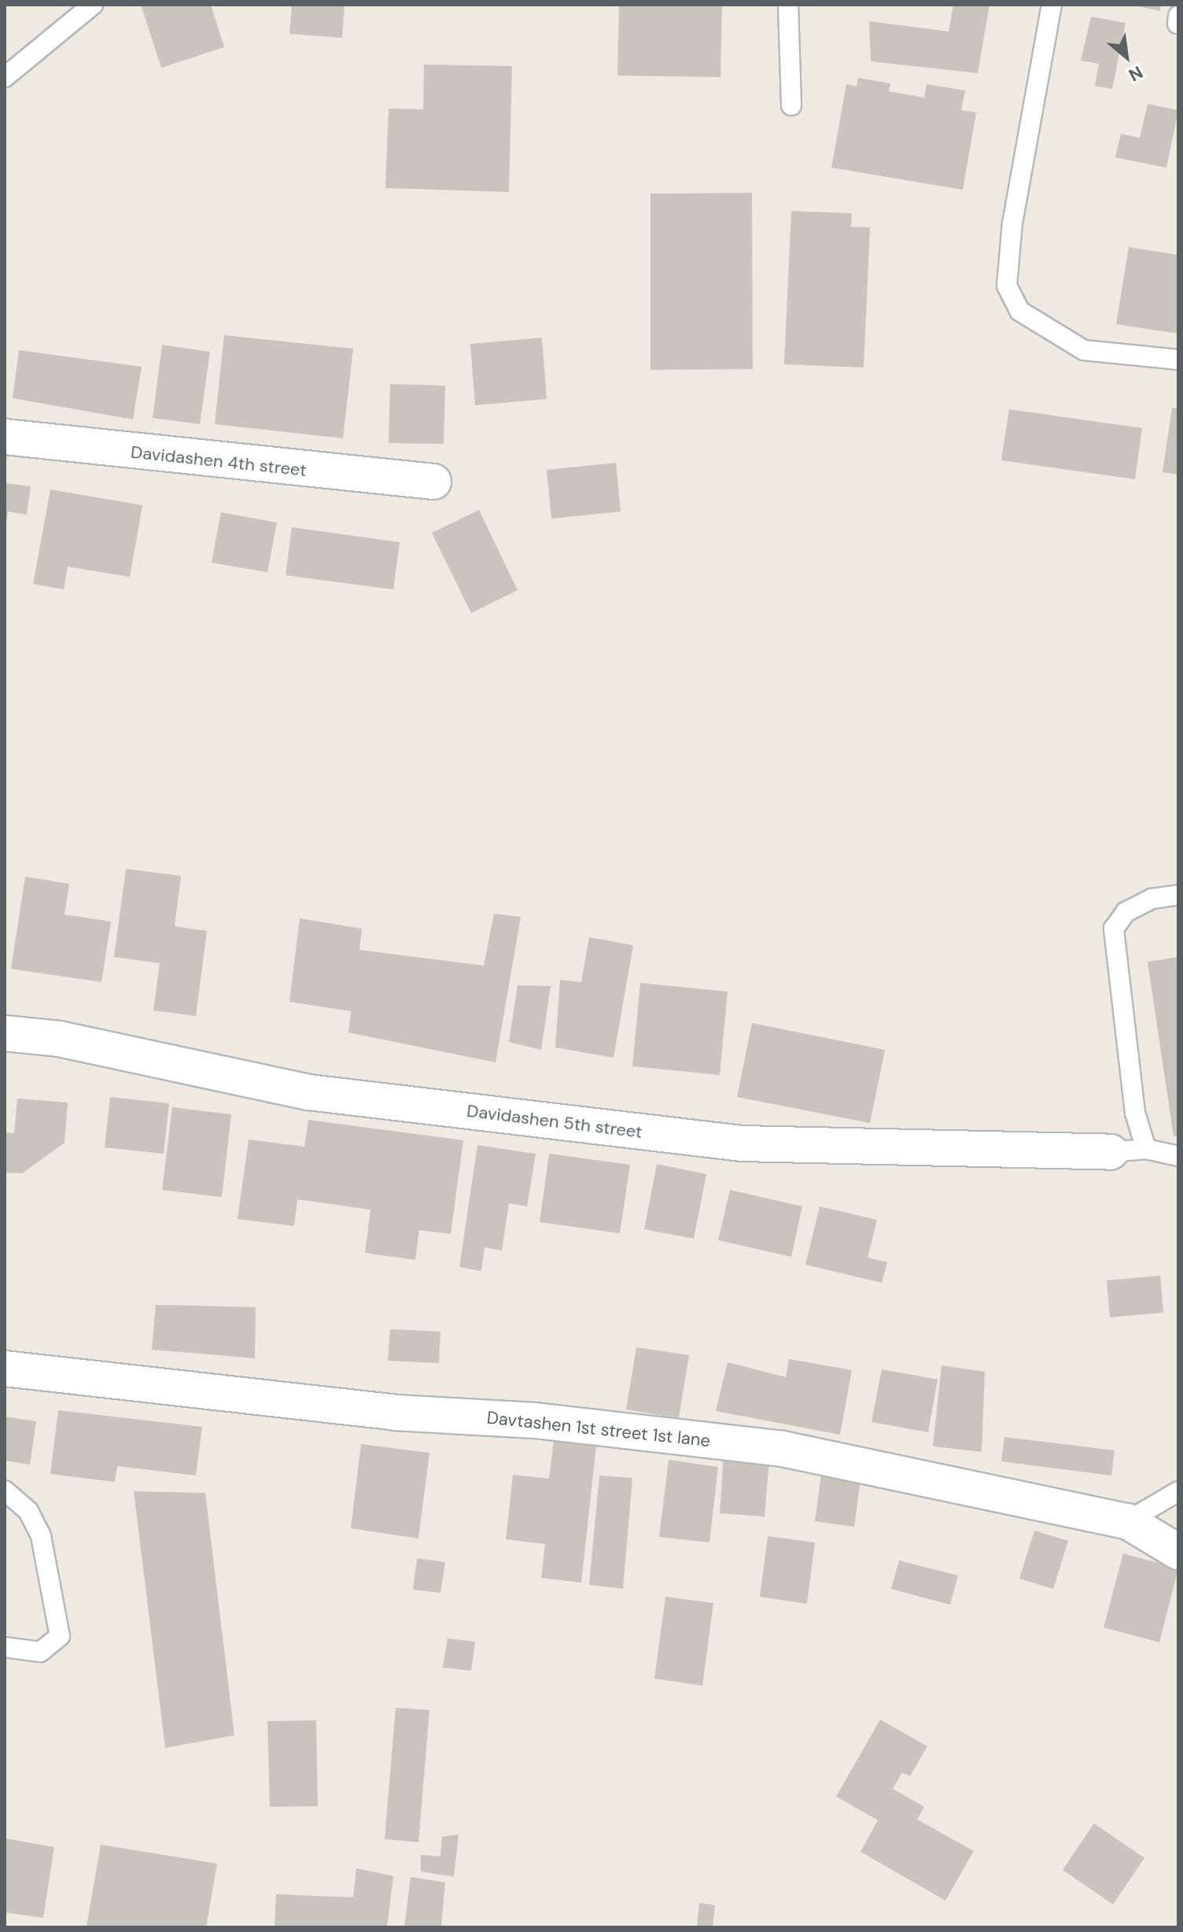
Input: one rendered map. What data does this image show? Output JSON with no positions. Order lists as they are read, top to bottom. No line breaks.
{"streets":{"street":["Davidashen 4th street","Davidashen 5th street","Davtashen 1st street 1st lane"]},"north":"bottom right"}
